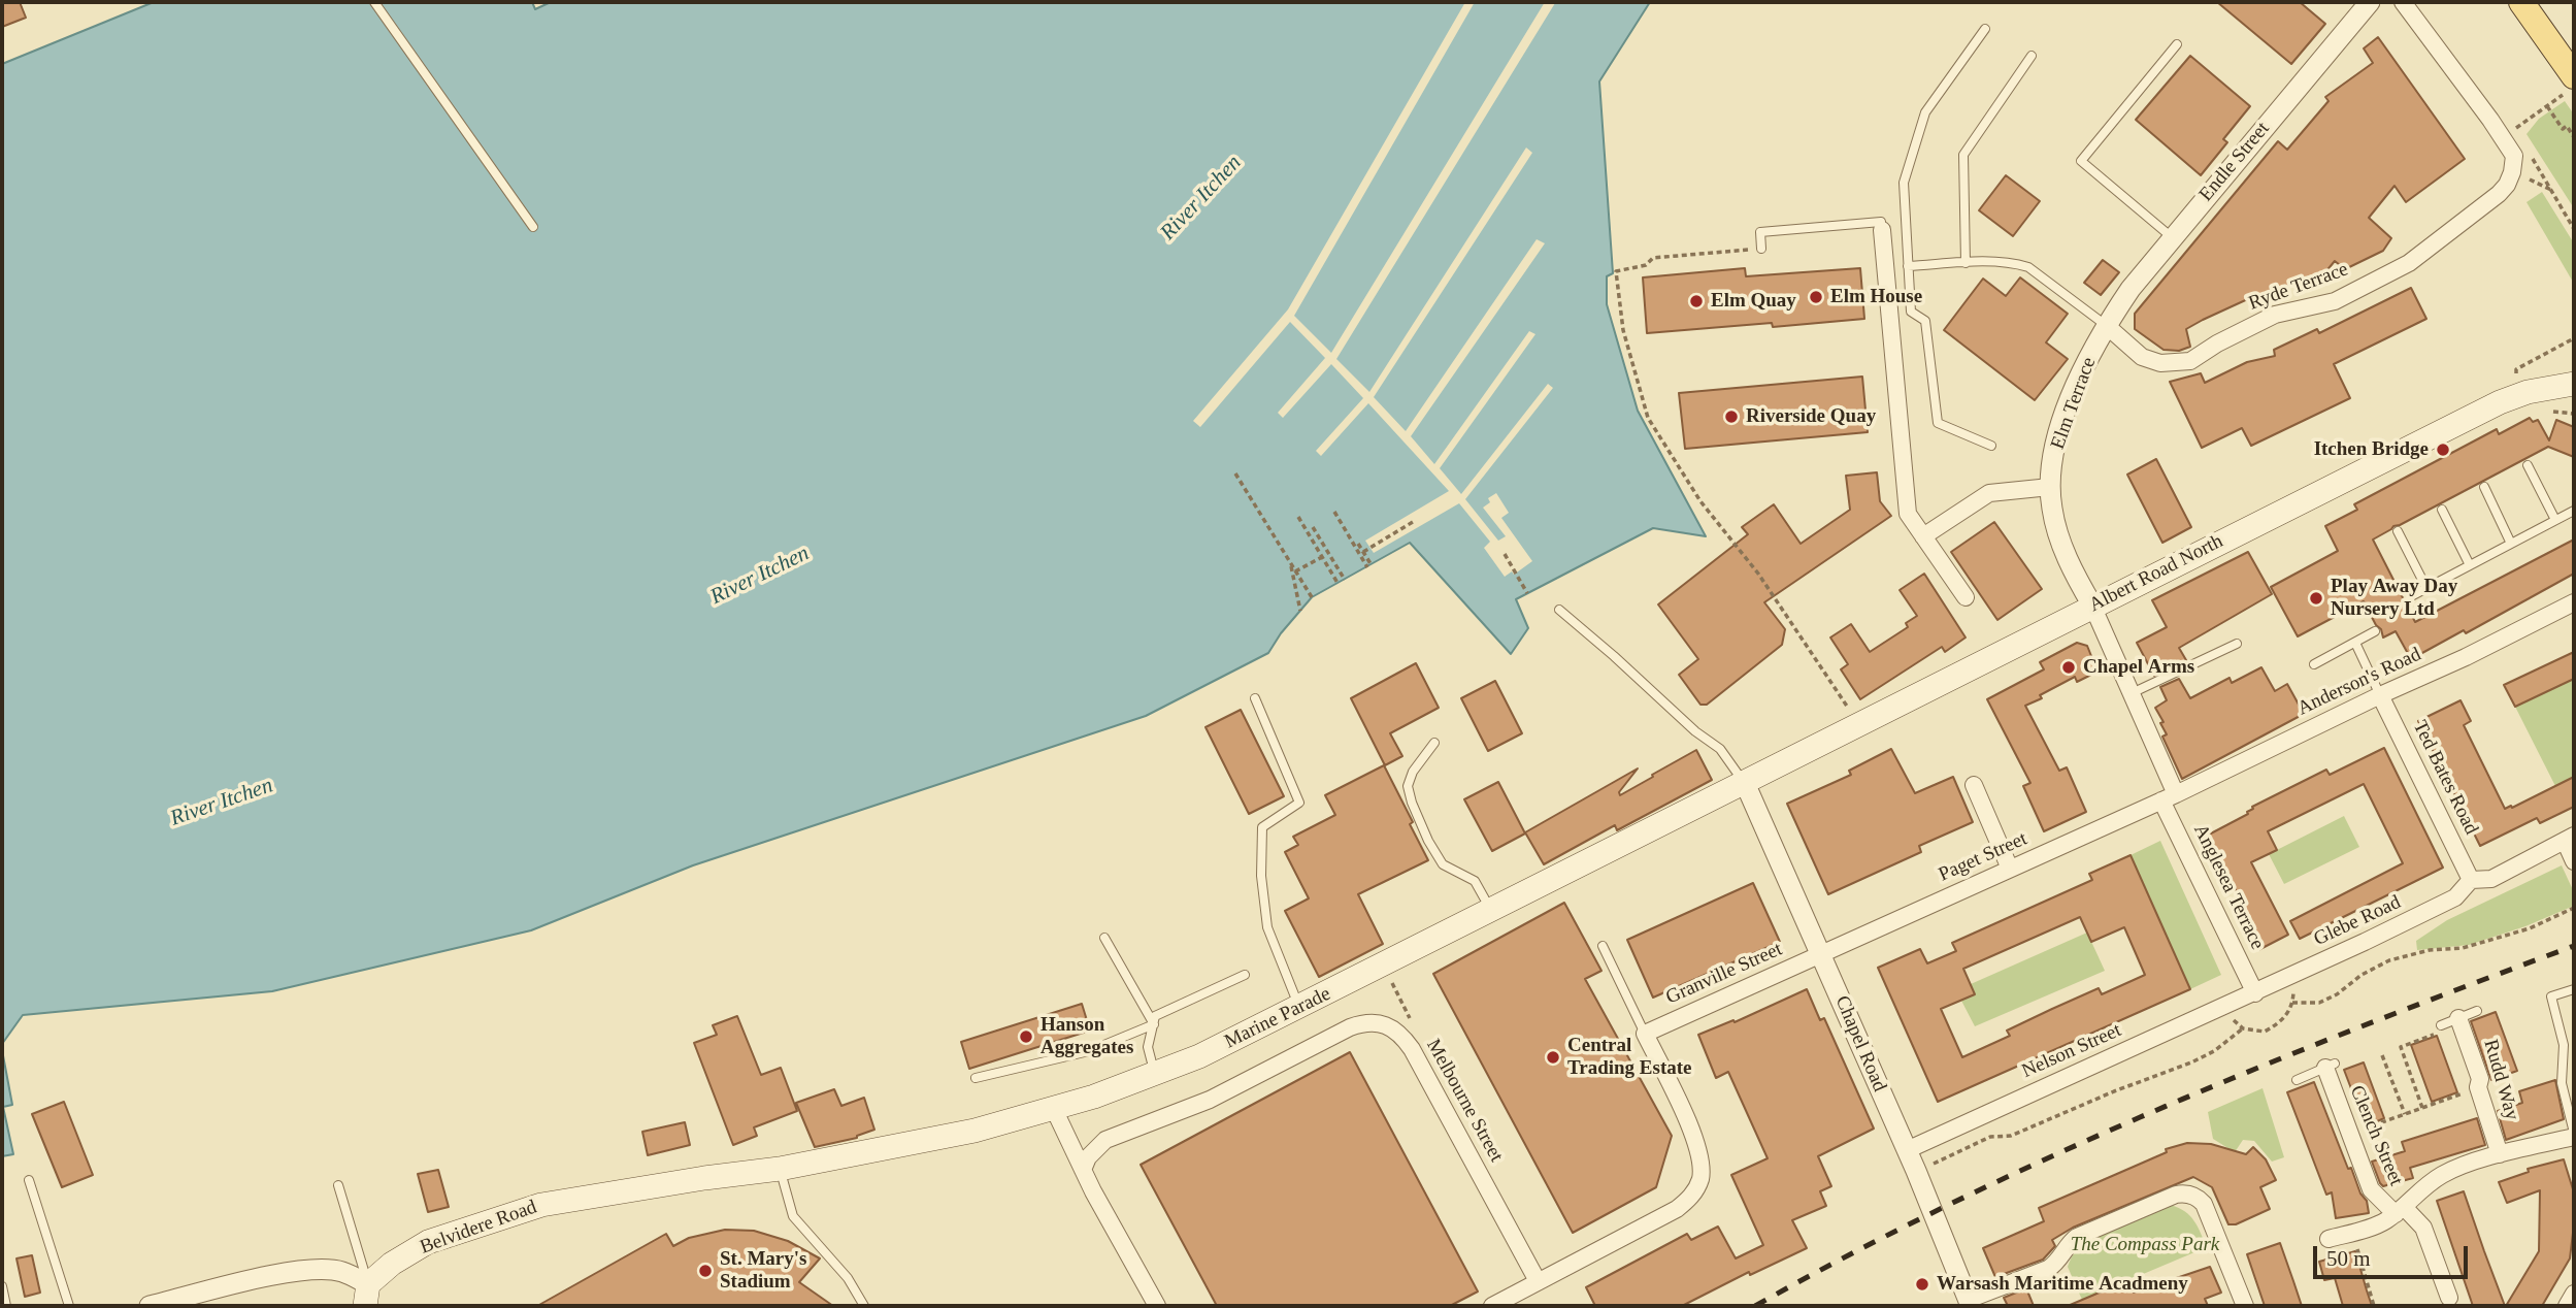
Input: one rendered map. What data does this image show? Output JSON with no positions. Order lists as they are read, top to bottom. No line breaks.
{"streets":{"main road":["Albert Road North","Marine Parade","Belvidere Road"],"street":["Endle Street","Ryde Terrace","Elm Terrace","Anderson's Road","Ted Bates Road","Paget Street","Anglesea Terrace","Glebe Road","Granville Street","Chapel Road","Nelson Street","Rudd Way","Melbourne Street","Clench Street"]},"crossings":[["Endle Street","Ryde Terrace"],["Endle Street","Elm Terrace"],["Ryde Terrace","Elm Terrace"],["Elm Terrace","Albert Road North"],["Elm Terrace","Anglesea Terrace"],["Albert Road North","Anglesea Terrace"],["Albert Road North","Marine Parade"],["Albert Road North","Chapel Road"],["Anderson's Road","Ted Bates Road"],["Anderson's Road","Paget Street"],["Anderson's Road","Anglesea Terrace"],["Ted Bates Road","Glebe Road"],["Paget Street","Anglesea Terrace"],["Paget Street","Granville Street"],["Paget Street","Chapel Road"],["Anglesea Terrace","Glebe Road"],["Anglesea Terrace","Nelson Street"],["Glebe Road","Nelson Street"],["Granville Street","Chapel Road"],["Marine Parade","Chapel Road"],["Marine Parade","Belvidere Road"],["Chapel Road","Nelson Street"]],"water":["River Itchen"],"parks":["The Compass Park"],"places":["Elm House","Elm Quay","Riverside Quay","Itchen Bridge","Play Away Day Nursery Ltd","Chapel Arms","Hanson Aggregates","Central Trading Estate","St. Mary's Stadium","Warsash Maritime Acadmeny"],"scale_bar":"50 m"}
